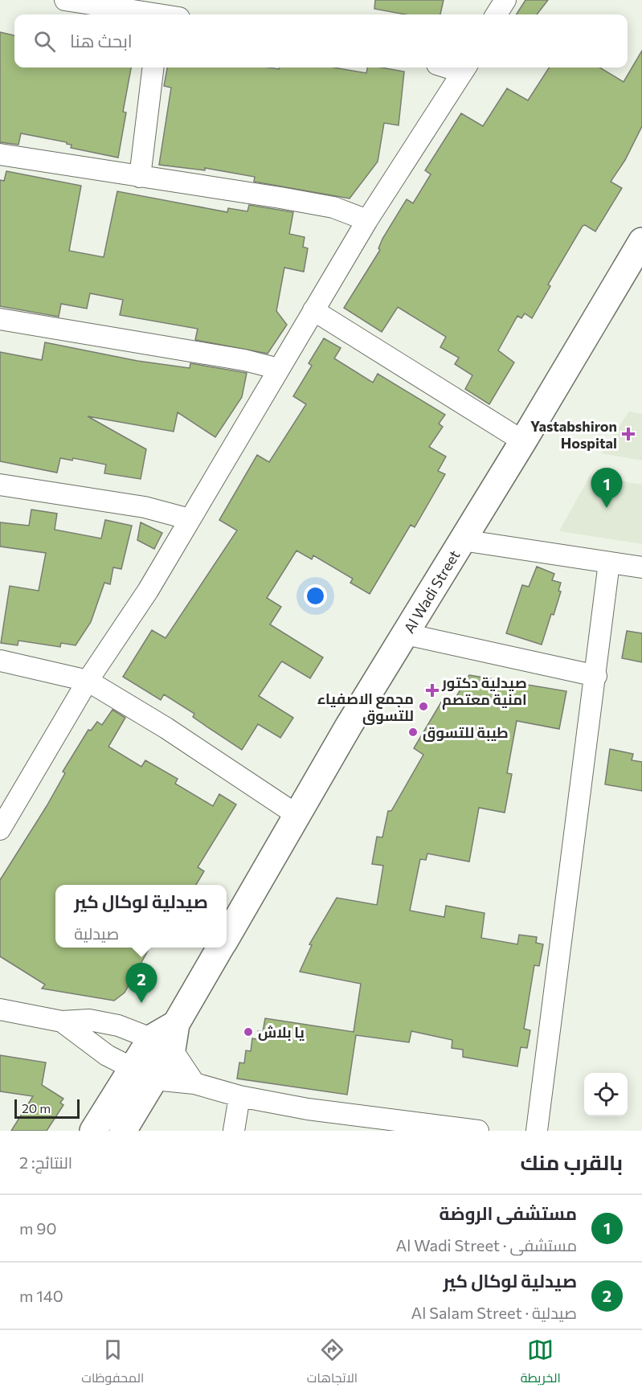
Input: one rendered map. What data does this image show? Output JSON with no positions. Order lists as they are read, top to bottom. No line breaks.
{"streets":{"main road":["Al Wadi Street"]},"places":{"health":["Yastabshiron Hospital","صيدلية دكتور امنية معتصم"],"other":["مجمع الاصفياء للتسوق","طيبة للتسوق","يا بلاش"]},"scale_bar":"20 m","page":{"search":"ابحث هنا","pins":["1","2"],"popup":["صيدلية لوكال كير","صيدلية"],"scale":"20 m","heading":["بالقرب منك","النتائج: 2"],"list":[{"mark":"1","name":"مستشفى الروضة","note":"مستشفى · Al Wadi Street","value":"90 m"},{"mark":"2","name":"صيدلية لوكال كير","note":"صيدلية · Al Salam Street","value":"140 m"}],"nav":["الخريطة","الاتجاهات","المحفوظات"]}}
